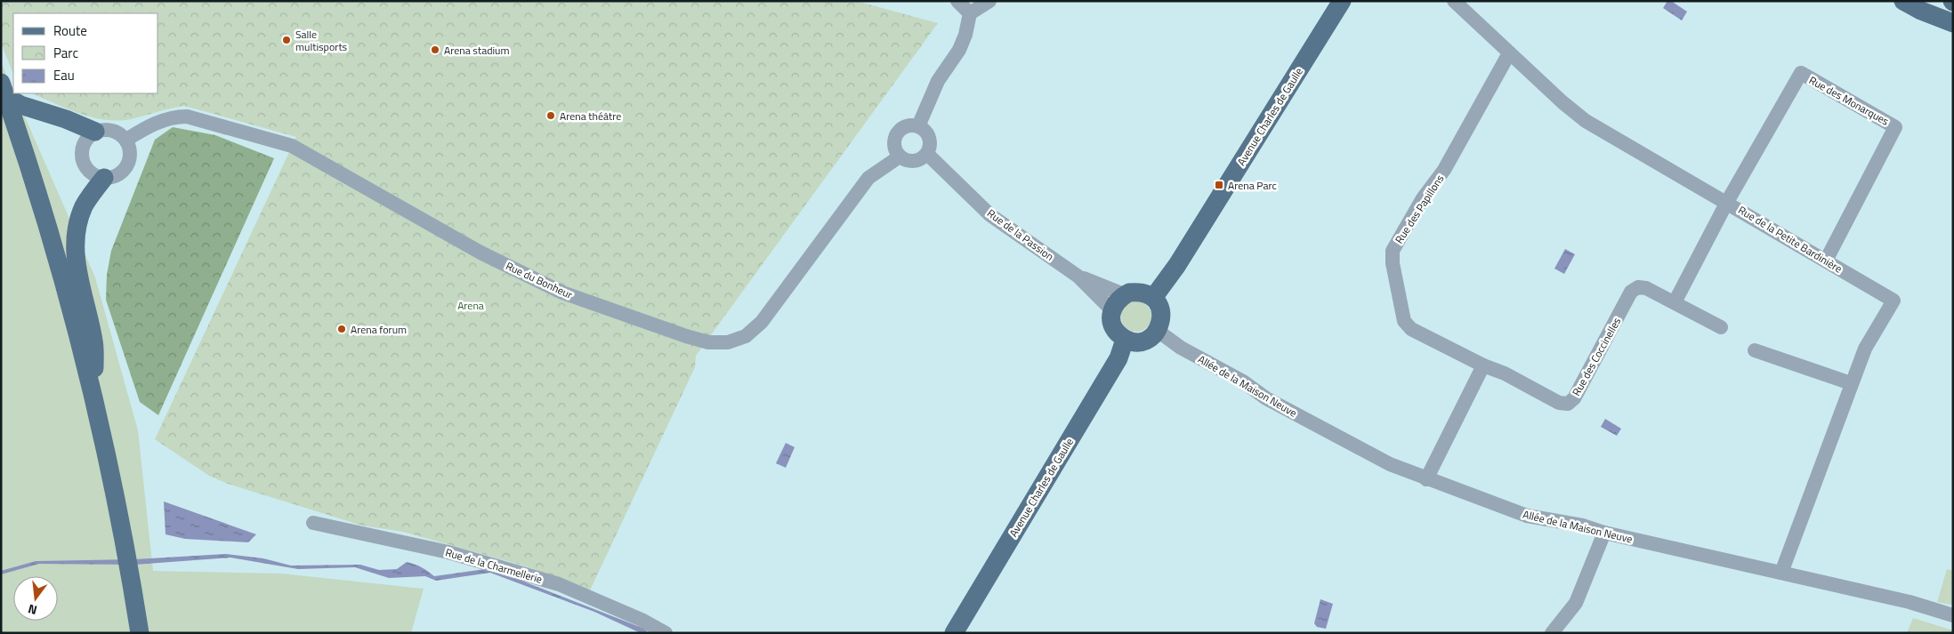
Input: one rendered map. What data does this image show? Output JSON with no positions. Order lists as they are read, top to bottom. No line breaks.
{"streets":{"main road":["Avenue Charles de Gaulle"],"street":["Rue des Monarques","Rue des Papillons","Rue de la Passion","Rue de la Petite Bardinière","Rue du Bonheur","Rue des Coccinelles","Allée de la Maison Neuve","Rue de la Charmellerie"]},"crossings":[["Rue des Monarques","Rue de la Petite Bardinière"],["Avenue Charles de Gaulle","Allée de la Maison Neuve"],["Rue des Papillons","Rue de la Petite Bardinière"],["Rue des Papillons","Rue des Coccinelles"],["Rue de la Passion","Rue du Bonheur"],["Rue de la Petite Bardinière","Allée de la Maison Neuve"]],"parks":["Arena"],"places":{"other":["Salle multisports","Arena stadium","Arena théâtre","Arena forum"],"transit":["Arena Parc"]},"legend":["Route","Parc","Eau"],"north":"bottom"}
